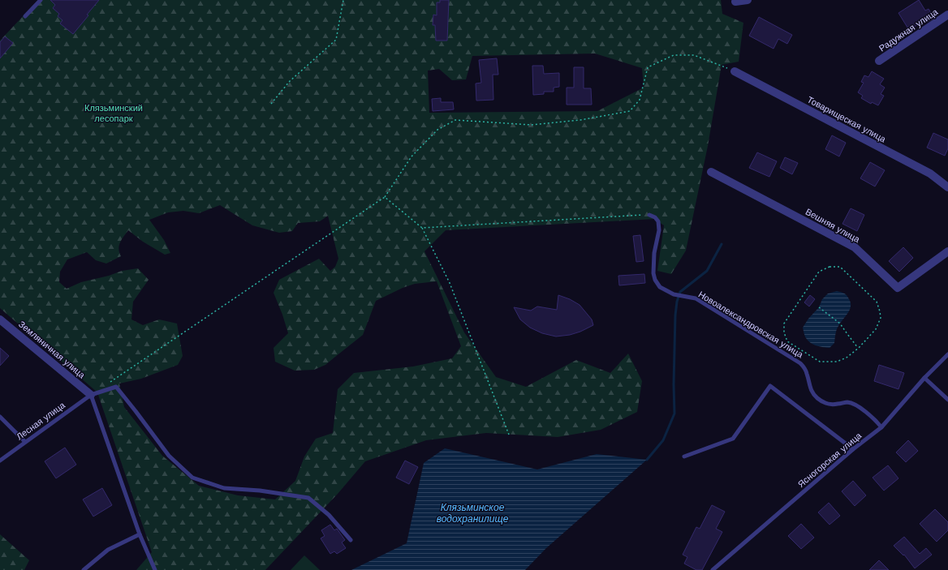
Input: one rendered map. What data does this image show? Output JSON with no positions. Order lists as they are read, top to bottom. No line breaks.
{"streets":{"street":["Радужная улица","Товарищеская улица","Вешняя улица","Земляничная улица"],"lane":["Новоалександровская улица","Лесная улица","Ясногорская улица"]},"crossings":[["Новоалександровская улица","Ясногорская улица"],["Земляничная улица","Лесная улица"]],"water":["Клязьминское водохранилище"],"parks":["Клязьминский лесопарк"]}
